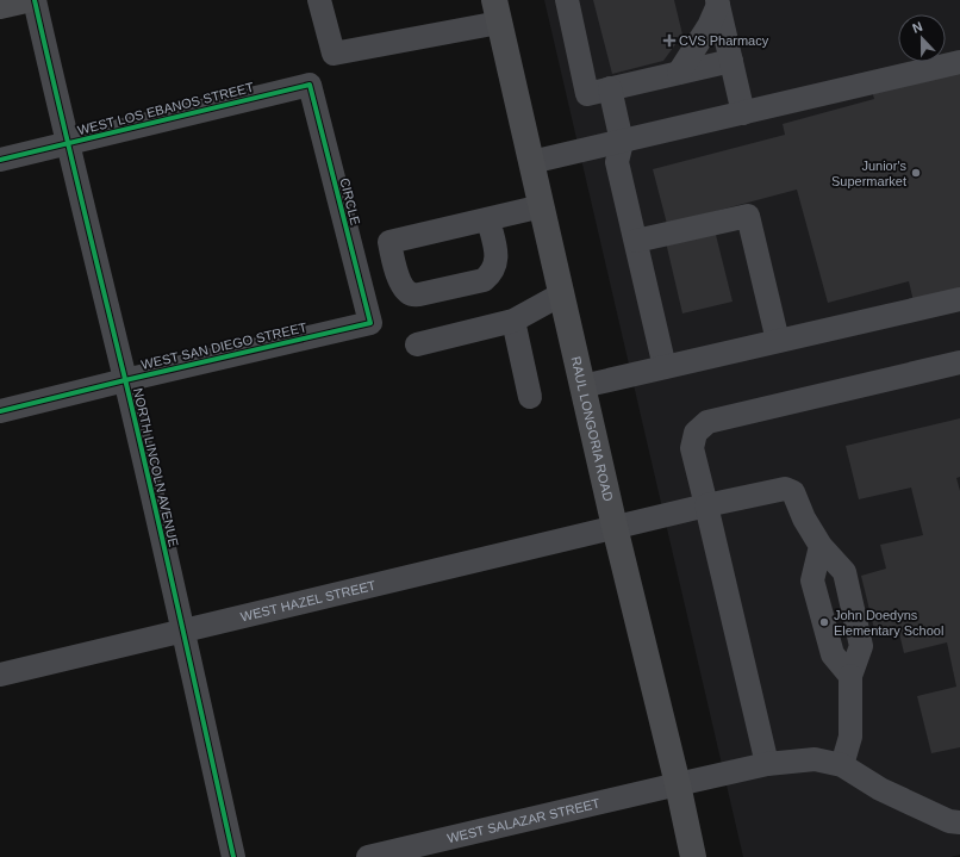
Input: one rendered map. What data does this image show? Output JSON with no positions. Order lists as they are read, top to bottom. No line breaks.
{"streets":{"main road":["RAUL LONGORIA ROAD"],"street":["WEST LOS EBANOS STREET","CIRCLE","WEST SAN DIEGO STREET","NORTH LINCOLN AVENUE","WEST HAZEL STREET","WEST SALAZAR STREET"]},"crossings":[["WEST LOS EBANOS STREET","CIRCLE"],["WEST LOS EBANOS STREET","NORTH LINCOLN AVENUE"],["CIRCLE","WEST SAN DIEGO STREET"],["WEST SAN DIEGO STREET","NORTH LINCOLN AVENUE"],["RAUL LONGORIA ROAD","WEST HAZEL STREET"],["RAUL LONGORIA ROAD","WEST SALAZAR STREET"],["NORTH LINCOLN AVENUE","WEST HAZEL STREET"],["WEST HAZEL STREET","WEST SALAZAR STREET"]],"places":{"health":["CVS Pharmacy"],"other":["Junior's Supermarket","John Doedyns Elementary School"]},"north":"top"}
